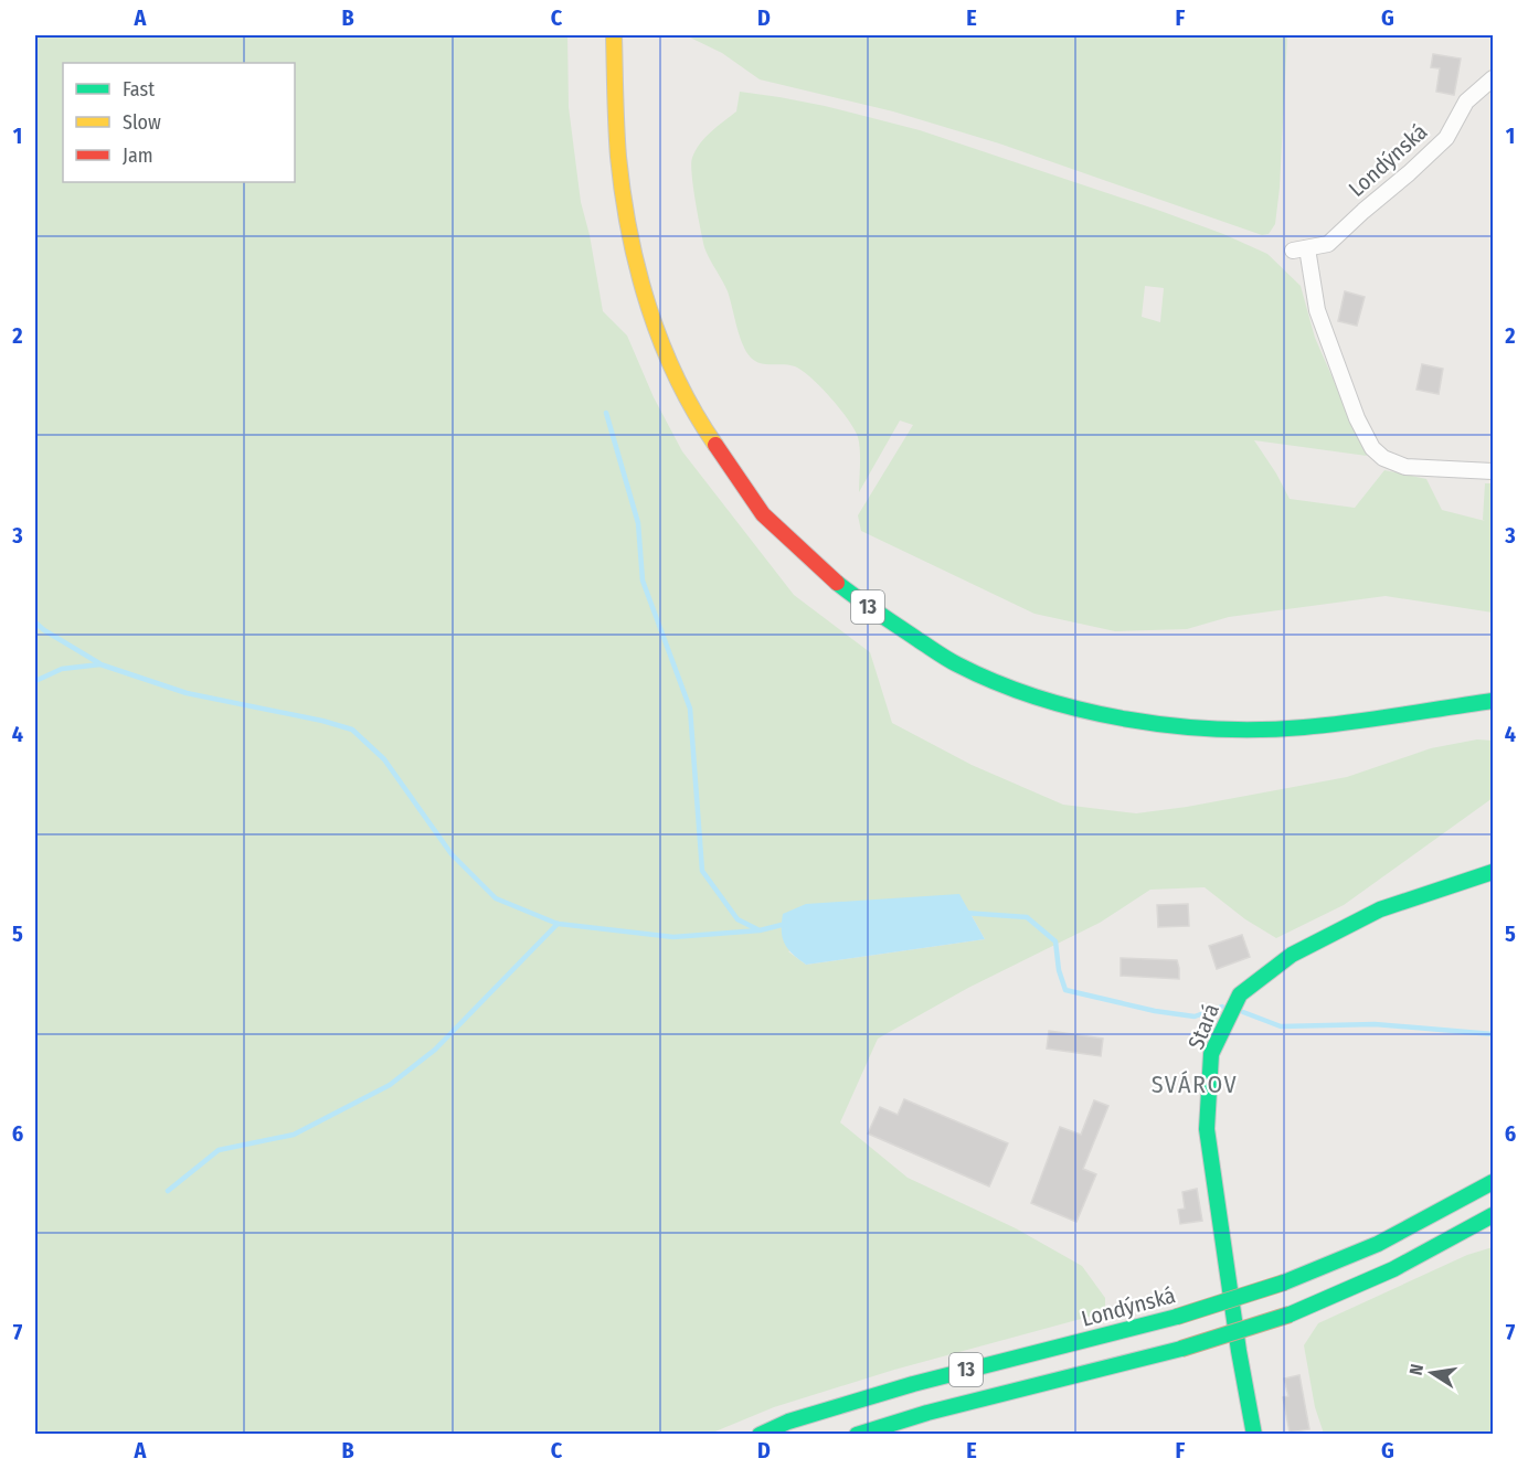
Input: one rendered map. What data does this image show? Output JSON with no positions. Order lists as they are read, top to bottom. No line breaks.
{"streets":{"main road":["Londýnská","13","Stará"]},"crossings":[["Londýnská","13"]],"districts":["SVÁROV"],"legend":["Fast","Slow","Jam"],"north":"left","grid":{"columns":["A","B","C","D","E","F","G"],"rows":["1","2","3","4","5","6","7"]}}
